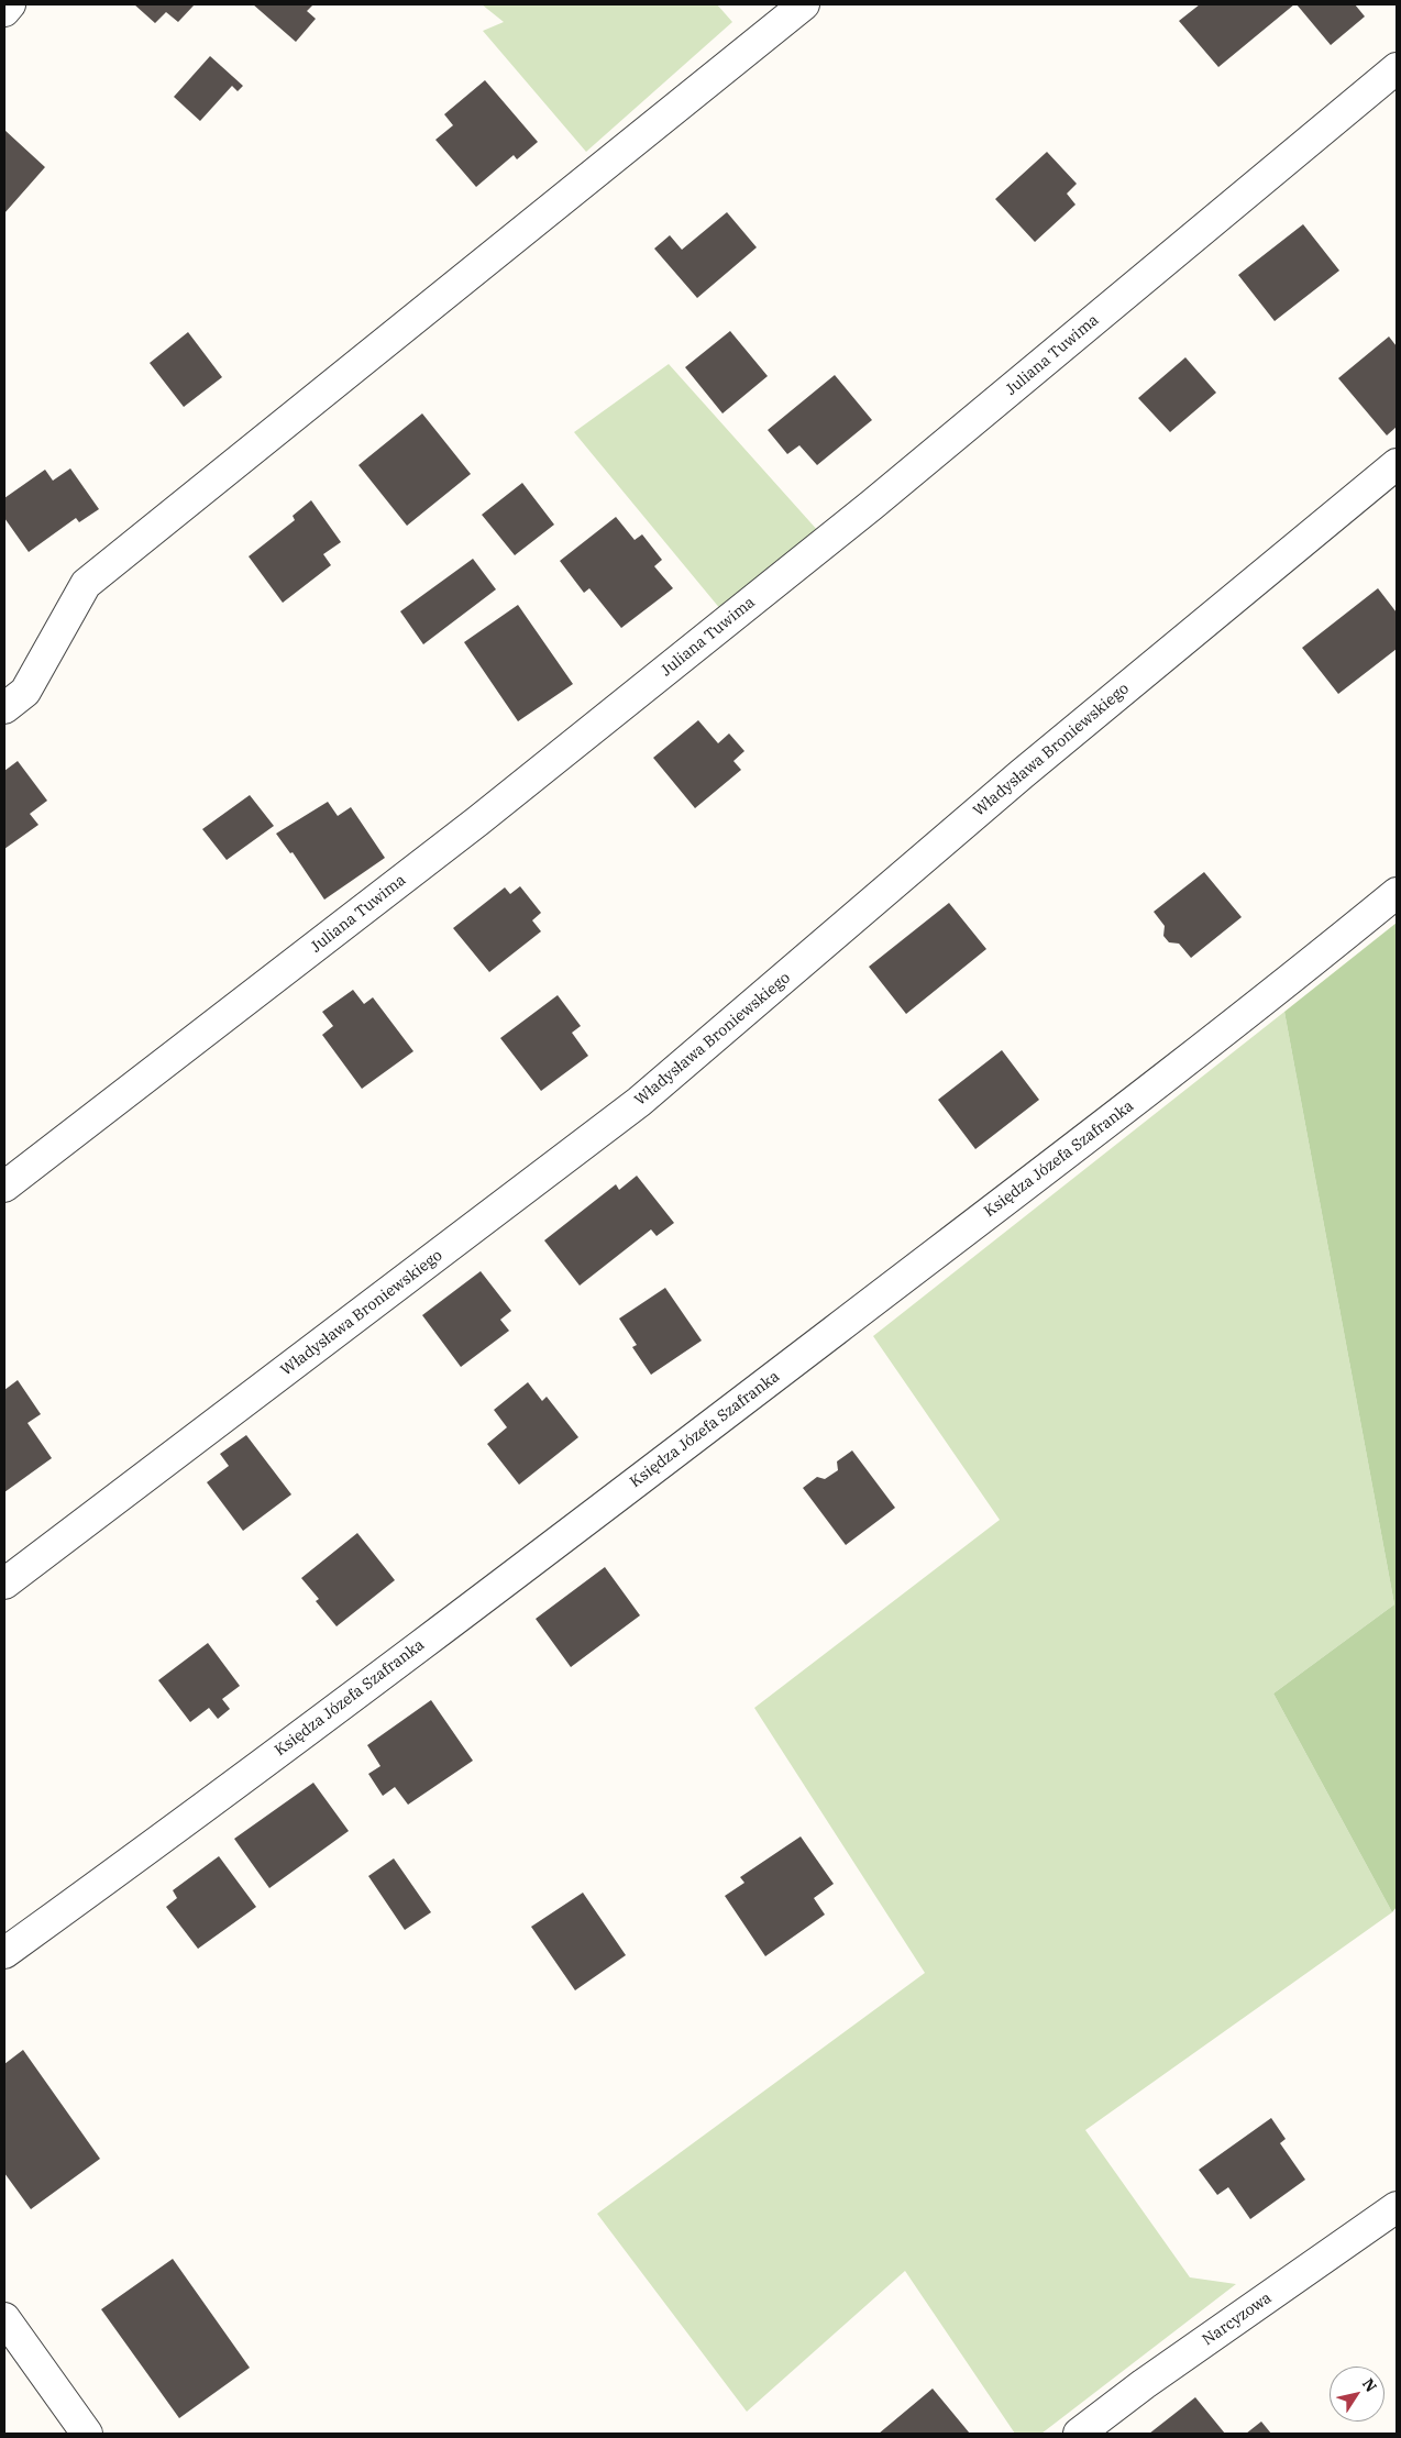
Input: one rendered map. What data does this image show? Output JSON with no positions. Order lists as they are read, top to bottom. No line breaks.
{"streets":{"street":["Juliana Tuwima","Władysława Broniewskiego","Księdza Józefa Szafranka","Narcyzowa"]},"north":"top right"}
